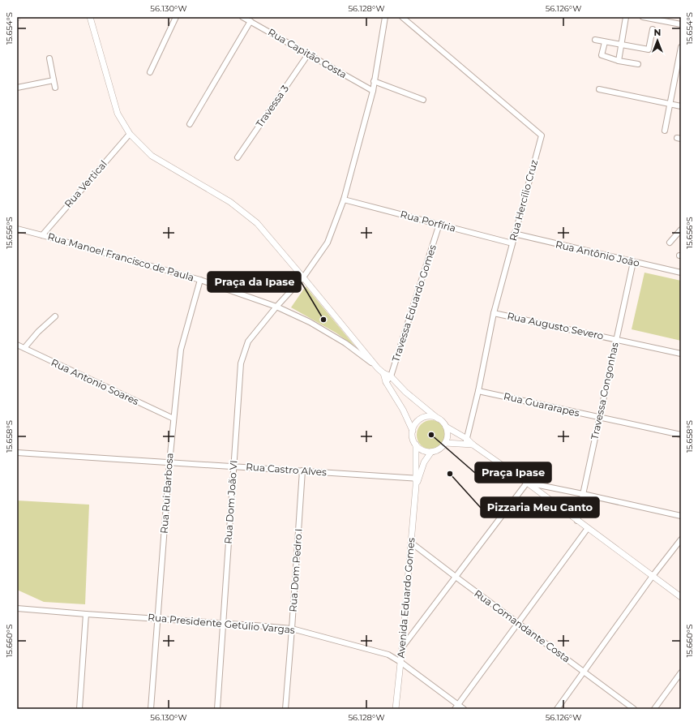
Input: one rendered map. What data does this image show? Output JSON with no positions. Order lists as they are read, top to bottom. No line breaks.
{"streets":{"street":["Rua Capitão Costa","Travessa 3","Rua Vertical","Rua Hercílio Cruz","Rua Porfíria","Rua Antônio João","Rua Manoel Francisco de Paula","Travessa Eduardo Gomes","Rua Augusto Severo","Rua Antonio Soares","Travessa Congonhas","Rua Guararapes","Rua Castro Alves","Rua Rui Barbosa","Rua Dom João VI","Rua Dom Pedro I","Avenida Eduardo Gomes","Rua Presidente Getúlio Vargas","Rua Comandante Costa"]},"crossings":[["Rua Capitão Costa","Travessa 3"],["Rua Capitão Costa","Rua Dom João VI"],["Rua Vertical","Rua Manoel Francisco de Paula"],["Rua Hercílio Cruz","Rua Porfíria"],["Rua Hercílio Cruz","Rua Antônio João"],["Rua Hercílio Cruz","Rua Augusto Severo"],["Rua Hercílio Cruz","Rua Guararapes"],["Rua Porfíria","Travessa Eduardo Gomes"],["Rua Porfíria","Rua Dom João VI"],["Rua Antônio João","Travessa Congonhas"],["Rua Manoel Francisco de Paula","Rua Rui Barbosa"],["Rua Manoel Francisco de Paula","Rua Dom João VI"],["Rua Augusto Severo","Travessa Congonhas"],["Rua Antonio Soares","Rua Rui Barbosa"],["Travessa Congonhas","Rua Guararapes"],["Rua Castro Alves","Rua Rui Barbosa"],["Rua Castro Alves","Rua Dom João VI"],["Rua Castro Alves","Rua Dom Pedro I"],["Rua Castro Alves","Avenida Eduardo Gomes"],["Rua Rui Barbosa","Rua Presidente Getúlio Vargas"],["Rua Dom João VI","Rua Presidente Getúlio Vargas"],["Rua Dom Pedro I","Rua Presidente Getúlio Vargas"],["Avenida Eduardo Gomes","Rua Presidente Getúlio Vargas"],["Avenida Eduardo Gomes","Rua Comandante Costa"]],"places":["Praça da Ipase","Praça Ipase","Pizzaria Meu Canto"],"north":"top","coordinates":["56.130°W","56.128°W","56.126°W","15.654°S","15.656°S","15.658°S","15.660°S"]}
